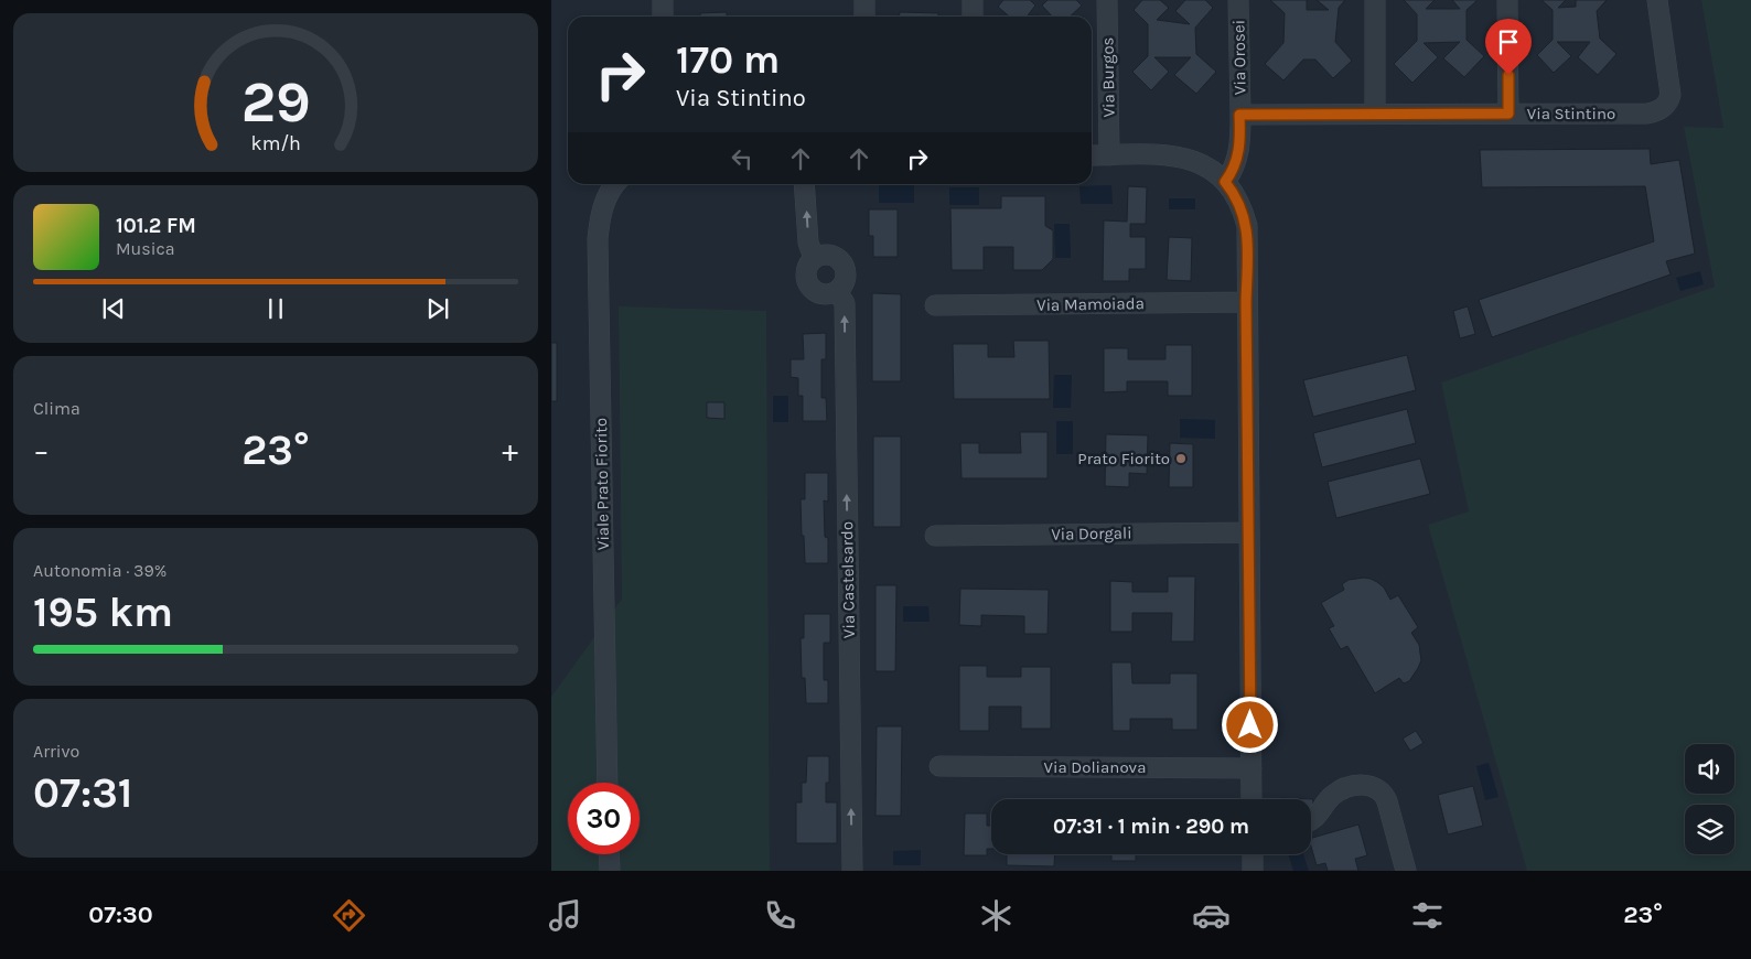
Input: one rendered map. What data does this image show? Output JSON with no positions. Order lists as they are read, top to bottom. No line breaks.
{"streets":{"street":["Via Orosei","Via Burgos","Via Stintino","Via Mamoiada","Viale Prato Fiorito","Via Dorgali","Via Castelsardo","Via Dolianova"]},"crossings":[["Via Orosei","Via Stintino"]],"one_way":["Via Castelsardo"],"places":["Prato Fiorito"],"page":{"turn":["170 m","Via Stintino"],"song":["101.2 FM","Musica"],"tile":["Clima",["Autonomia · 39%","195 km"],["Arrivo","07:31"]],"heat":["−","23°","+"],"limit":"30","trip":"07:31 · 1 min · 290 m","tabs":["07:30","23°"],"gauge":["29","km/h"]}}
